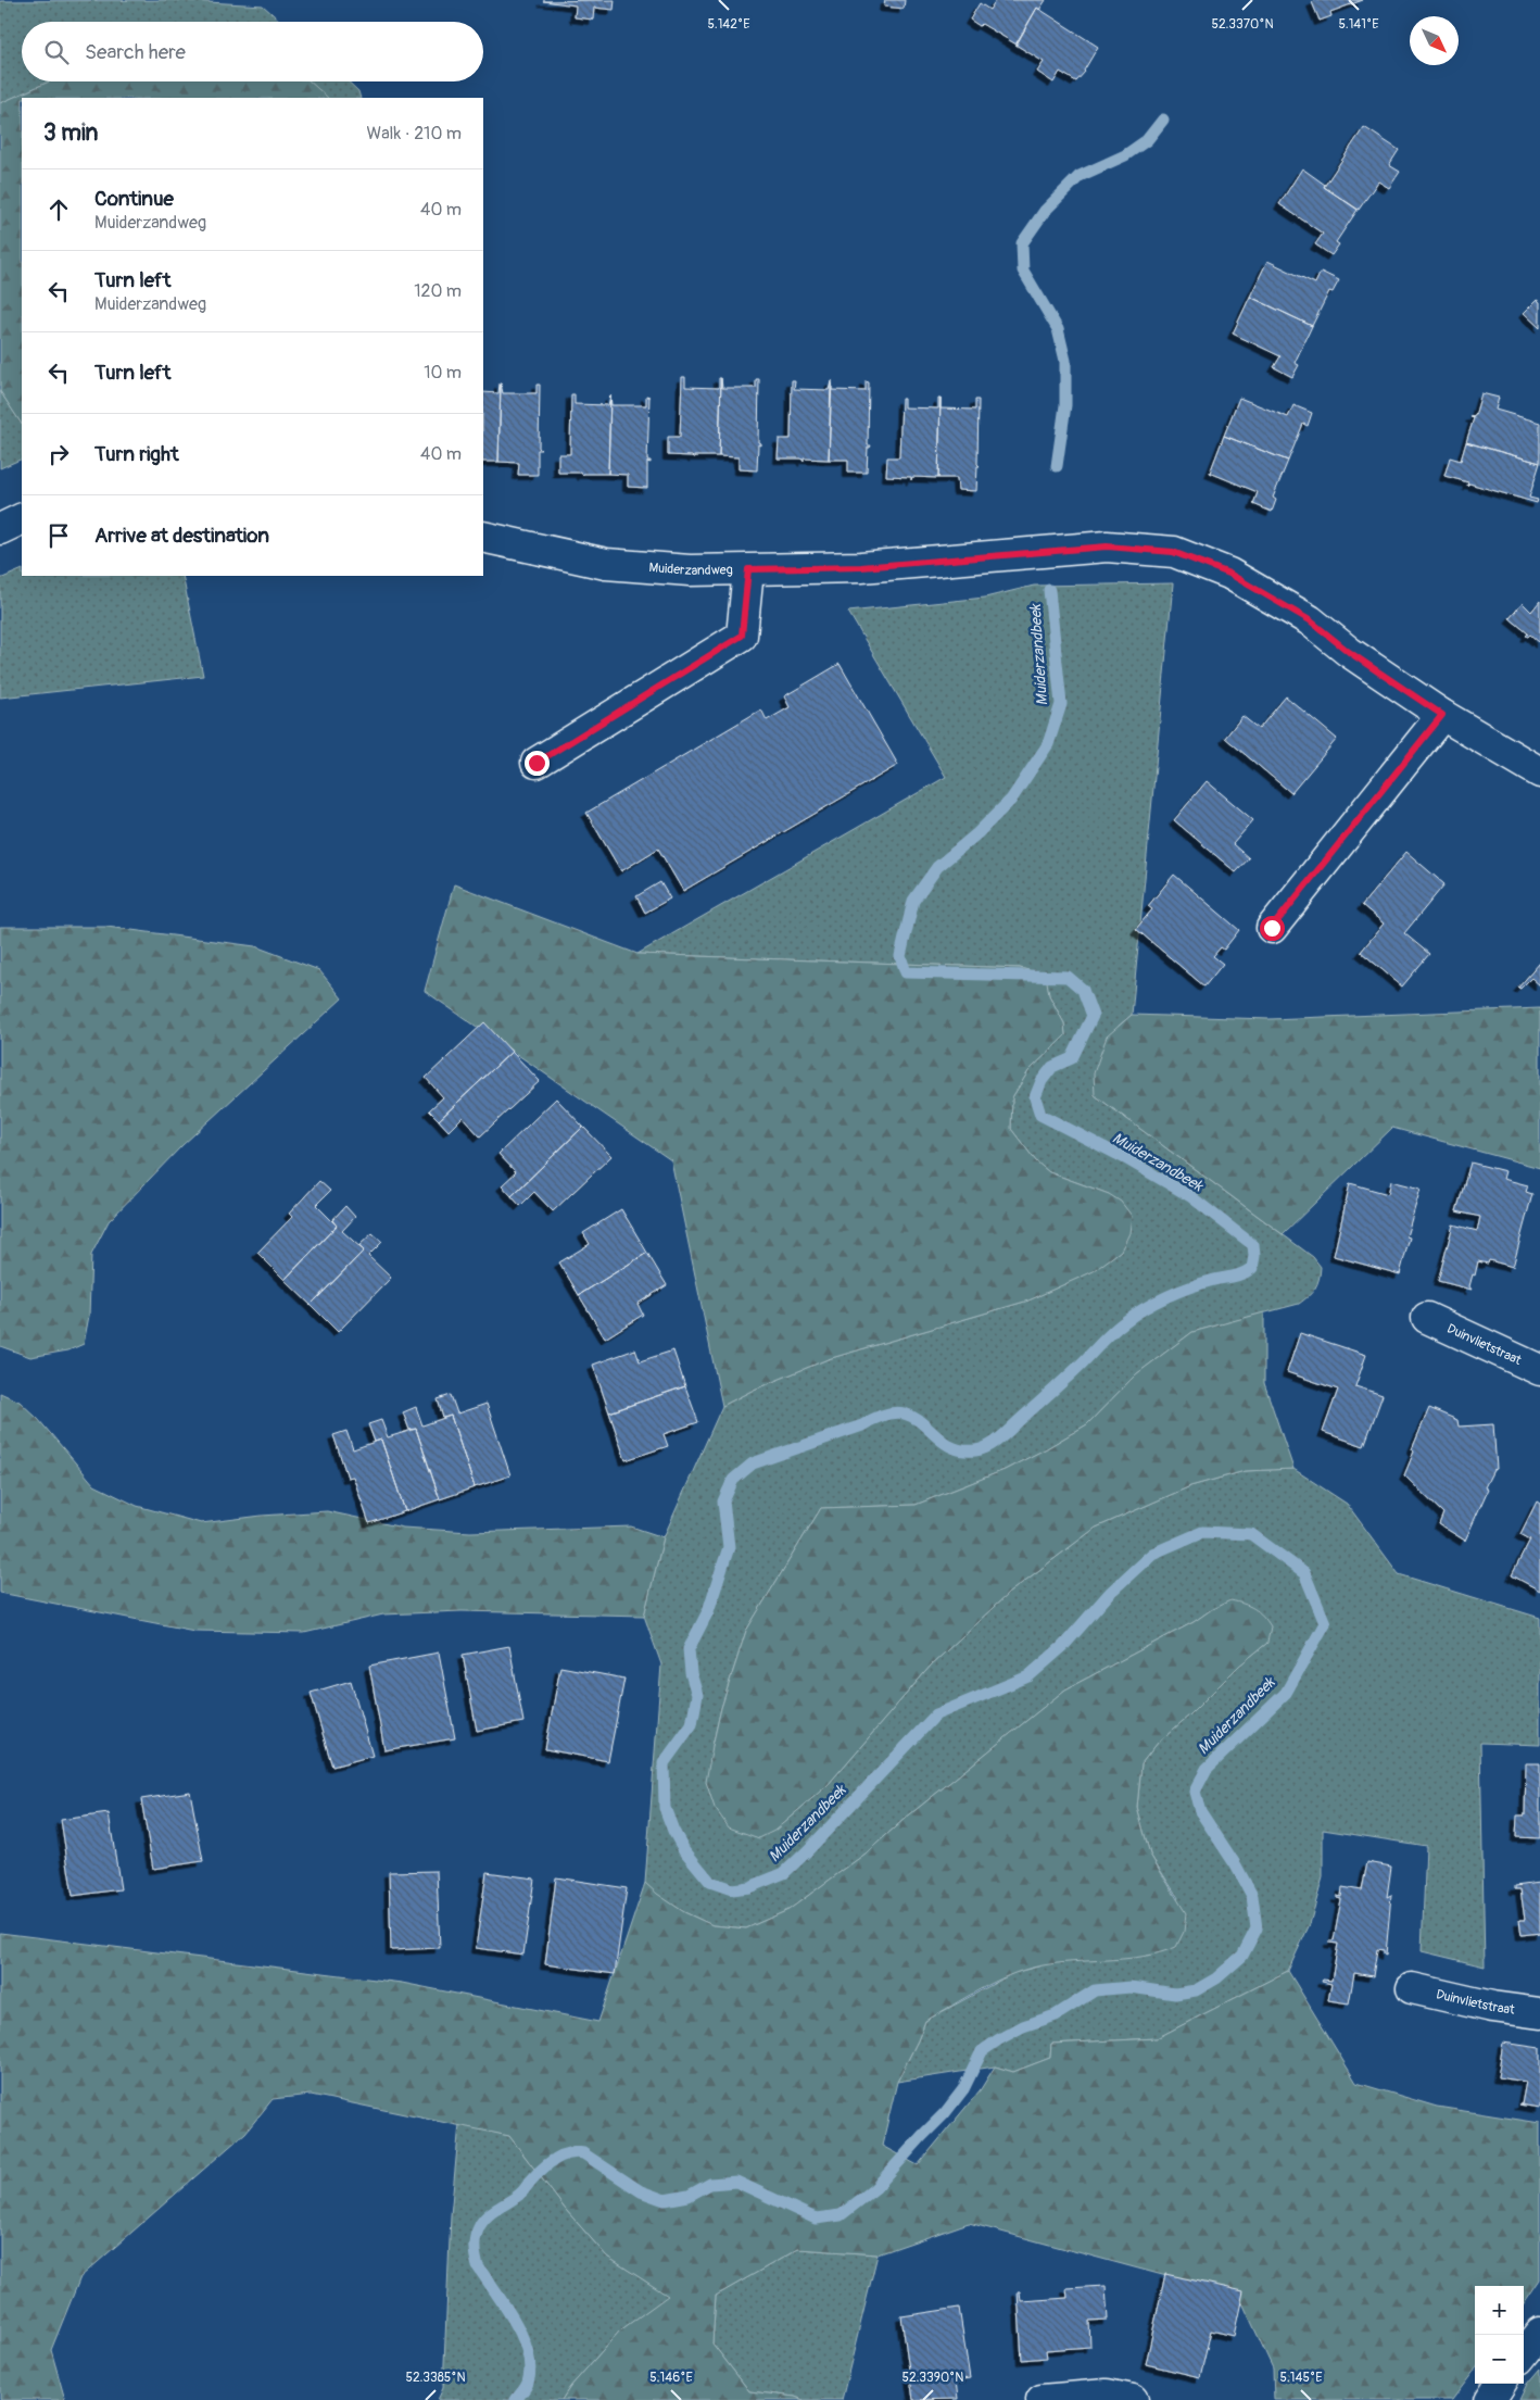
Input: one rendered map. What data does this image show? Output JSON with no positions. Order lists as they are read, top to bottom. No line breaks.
{"streets":{"street":["Muiderzandweg","Duinvlietstraat"]},"water":["Muiderzandbeek"],"north":"bottom right","page":{"search":"Search here","heading":["3 min","Walk · 210 m"],"list":[["Continue","Muiderzandweg","40 m"],["Turn left","Muiderzandweg","120 m"],["Turn left","10 m"],["Turn right","40 m"],"Arrive at destination"],"map_buttons":["+","−"]},"coordinates":["5.142°E","5.141°E","52.3370°N","52.3385°N","52.3390°N","5.146°E","5.145°E"]}
